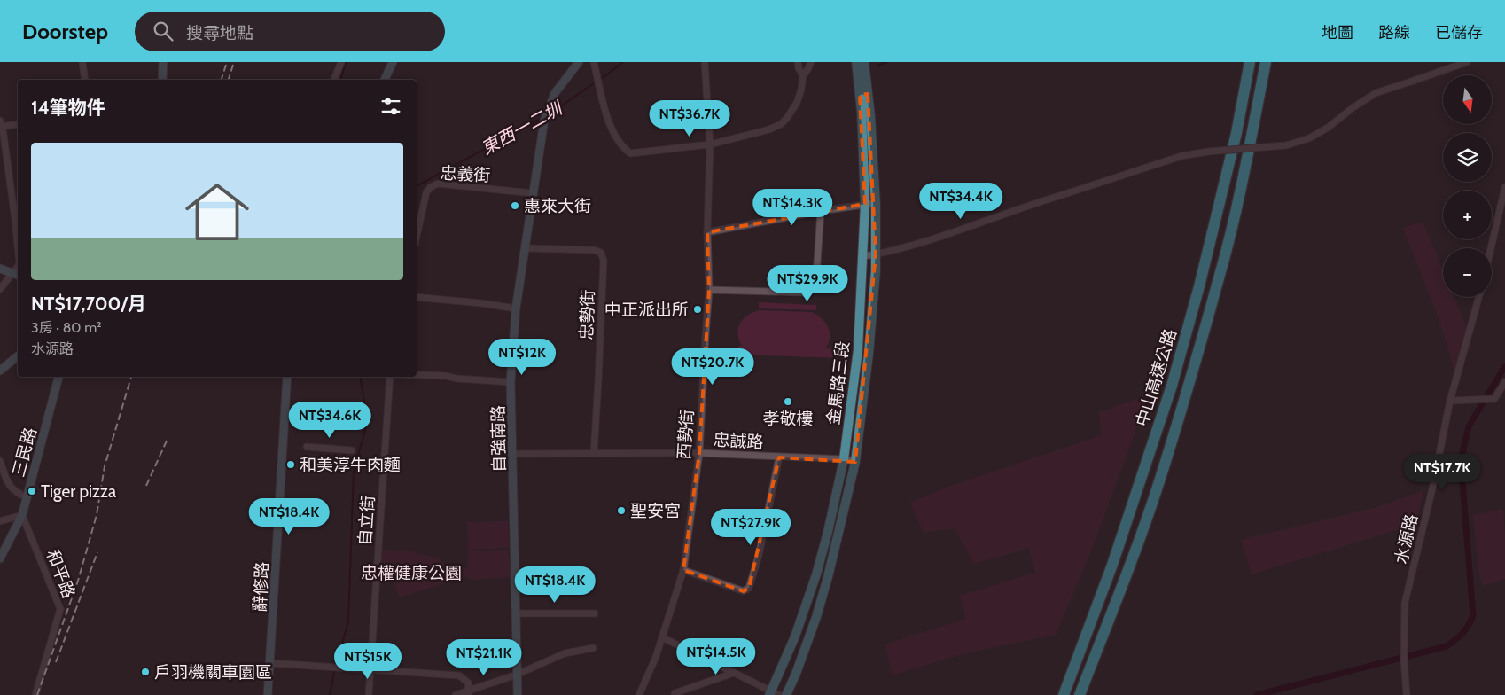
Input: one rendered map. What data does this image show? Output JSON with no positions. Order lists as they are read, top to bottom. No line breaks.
{"streets":{"highway":["中山高速公路"],"main road":["金馬路三段"],"street":["忠義街","忠勢街","西勢街","自強南路","忠誠路","三民路","自立街","水源路","和平路","辭修路"]},"crossings":[["忠義街","自強南路"],["忠勢街","自強南路"],["忠勢街","忠誠路"],["金馬路三段","忠誠路"],["西勢街","忠誠路"],["自強南路","忠誠路"],["三民路","和平路"]],"water":["東西一二圳"],"parks":["忠權健康公園"],"places":["惠來大街","中正派出所","孝敬樓","和美淳牛肉麵","Tiger pizza","聖安宮","戶羽機關車園區"],"north":"bottom","page":{"header":"Doorstep","search":"搜尋地點","nav":["地圖","路線","已儲存"],"map_buttons":["+","−"],"heading":"14筆物件","price":["NT$36.7K","NT$34.4K","NT$14.3K","NT$29.9K","NT$12K","NT$20.7K","NT$34.6K","NT$17.7K","NT$18.4K","NT$27.9K","NT$18.4K","NT$14.5K","NT$21.1K","NT$15K"],"list":[{"name":"NT$17,700/月","note":"3房 · 80 m² · 水源路"}]}}
